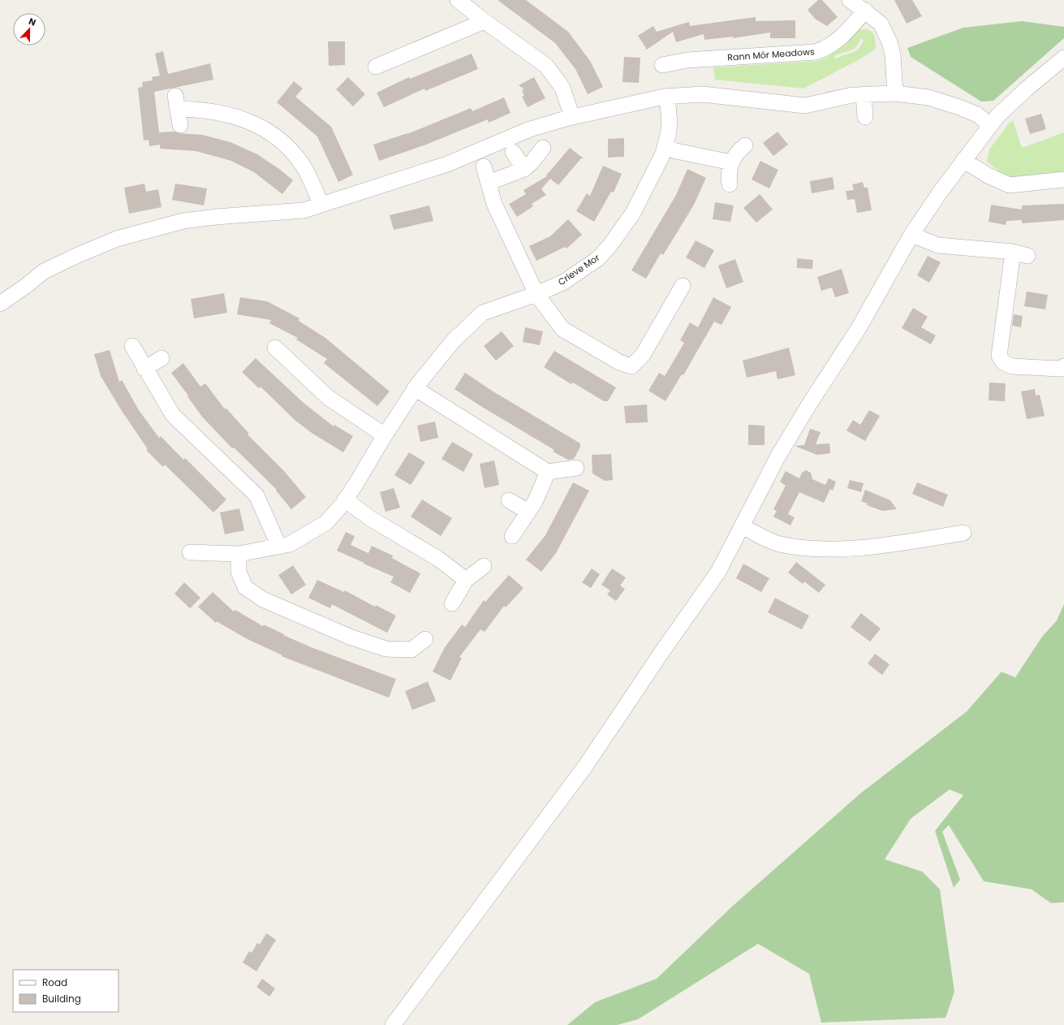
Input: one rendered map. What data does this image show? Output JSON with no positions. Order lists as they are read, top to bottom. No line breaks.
{"streets":{"street":["Rann Mór Meadows","Crieve Mor"]},"legend":["Road","Building"],"north":"top"}
